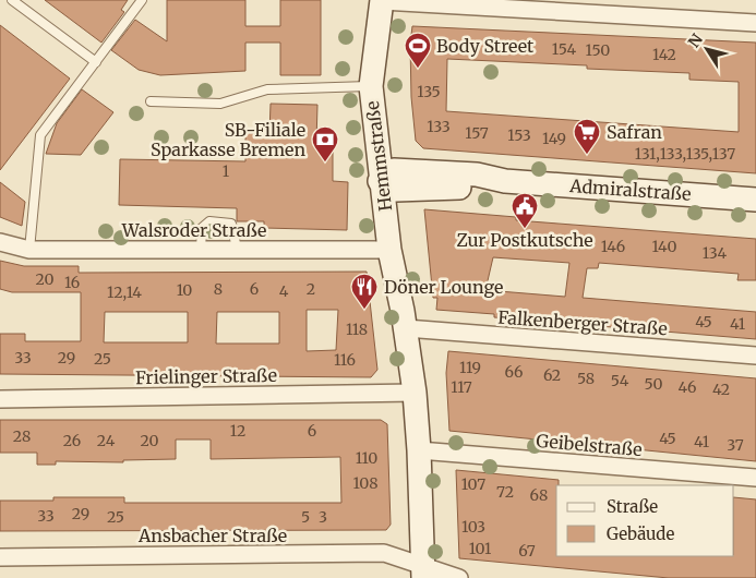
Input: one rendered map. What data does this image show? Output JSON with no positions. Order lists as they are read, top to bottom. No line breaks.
{"streets":{"street":["Hemmstraße","Admiralstraße","Walsroder Straße","Falkenberger Straße","Frielinger Straße","Geibelstraße","Ansbacher Straße"]},"crossings":[["Hemmstraße","Admiralstraße"],["Hemmstraße","Walsroder Straße"],["Hemmstraße","Falkenberger Straße"],["Hemmstraße","Frielinger Straße"],["Hemmstraße","Geibelstraße"],["Hemmstraße","Ansbacher Straße"]],"places":{"sports":["Body Street"],"supermarket":["Safran"],"bank":["SB-Filiale Sparkasse Bremen"],"public building":["Zur Postkutsche"],"restaurant":["Döner Lounge"]},"house_numbers":["154","150","142","135","133","157","153","149","131,133,135,137","1","146","140","134","20","16","8","6","2","10","4","12,14","45","41","118","33","29","25","116","119","66","62","58","54","50","117","46","42","12","6","28","45","26","24","20","41","37","110","108","107","72","68","29","33","25","5","3","103","101","67"],"legend":["Straße","Gebäude"],"north":"top left"}
